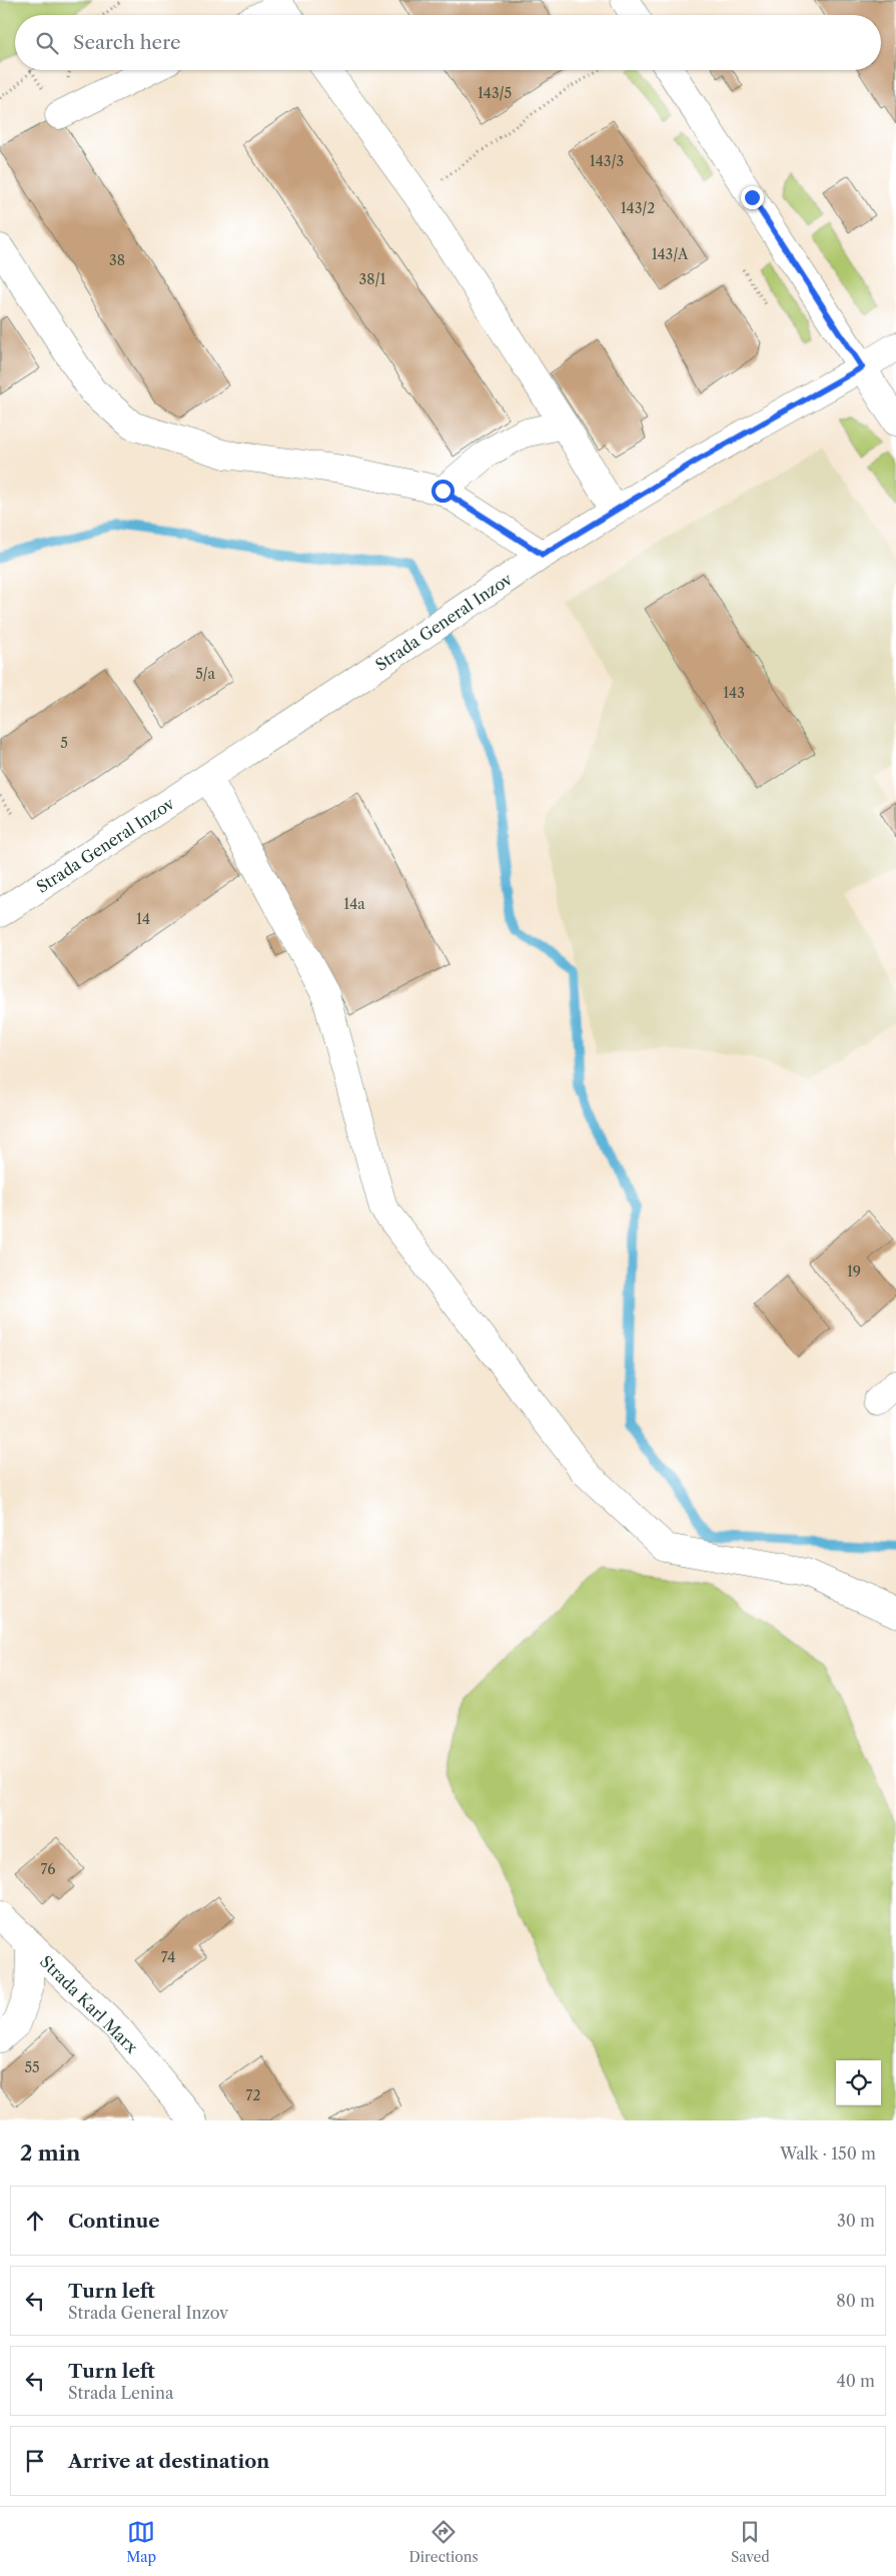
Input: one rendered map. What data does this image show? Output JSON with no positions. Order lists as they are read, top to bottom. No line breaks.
{"streets":{"main road":["Strada General Inzov","Strada Karl Marx"]},"house_numbers":["143/5","143/3","143/2","143/A","38","38/1","5/a","143","5","14a","14","19","76","74","55","72"],"page":{"search":"Search here","heading":["2 min","Walk · 150 m"],"list":[["Continue","30 m"],["Turn left","Strada General Inzov","80 m"],["Turn left","Strada Lenina","40 m"],"Arrive at destination"],"nav":["Map","Directions","Saved"]}}
